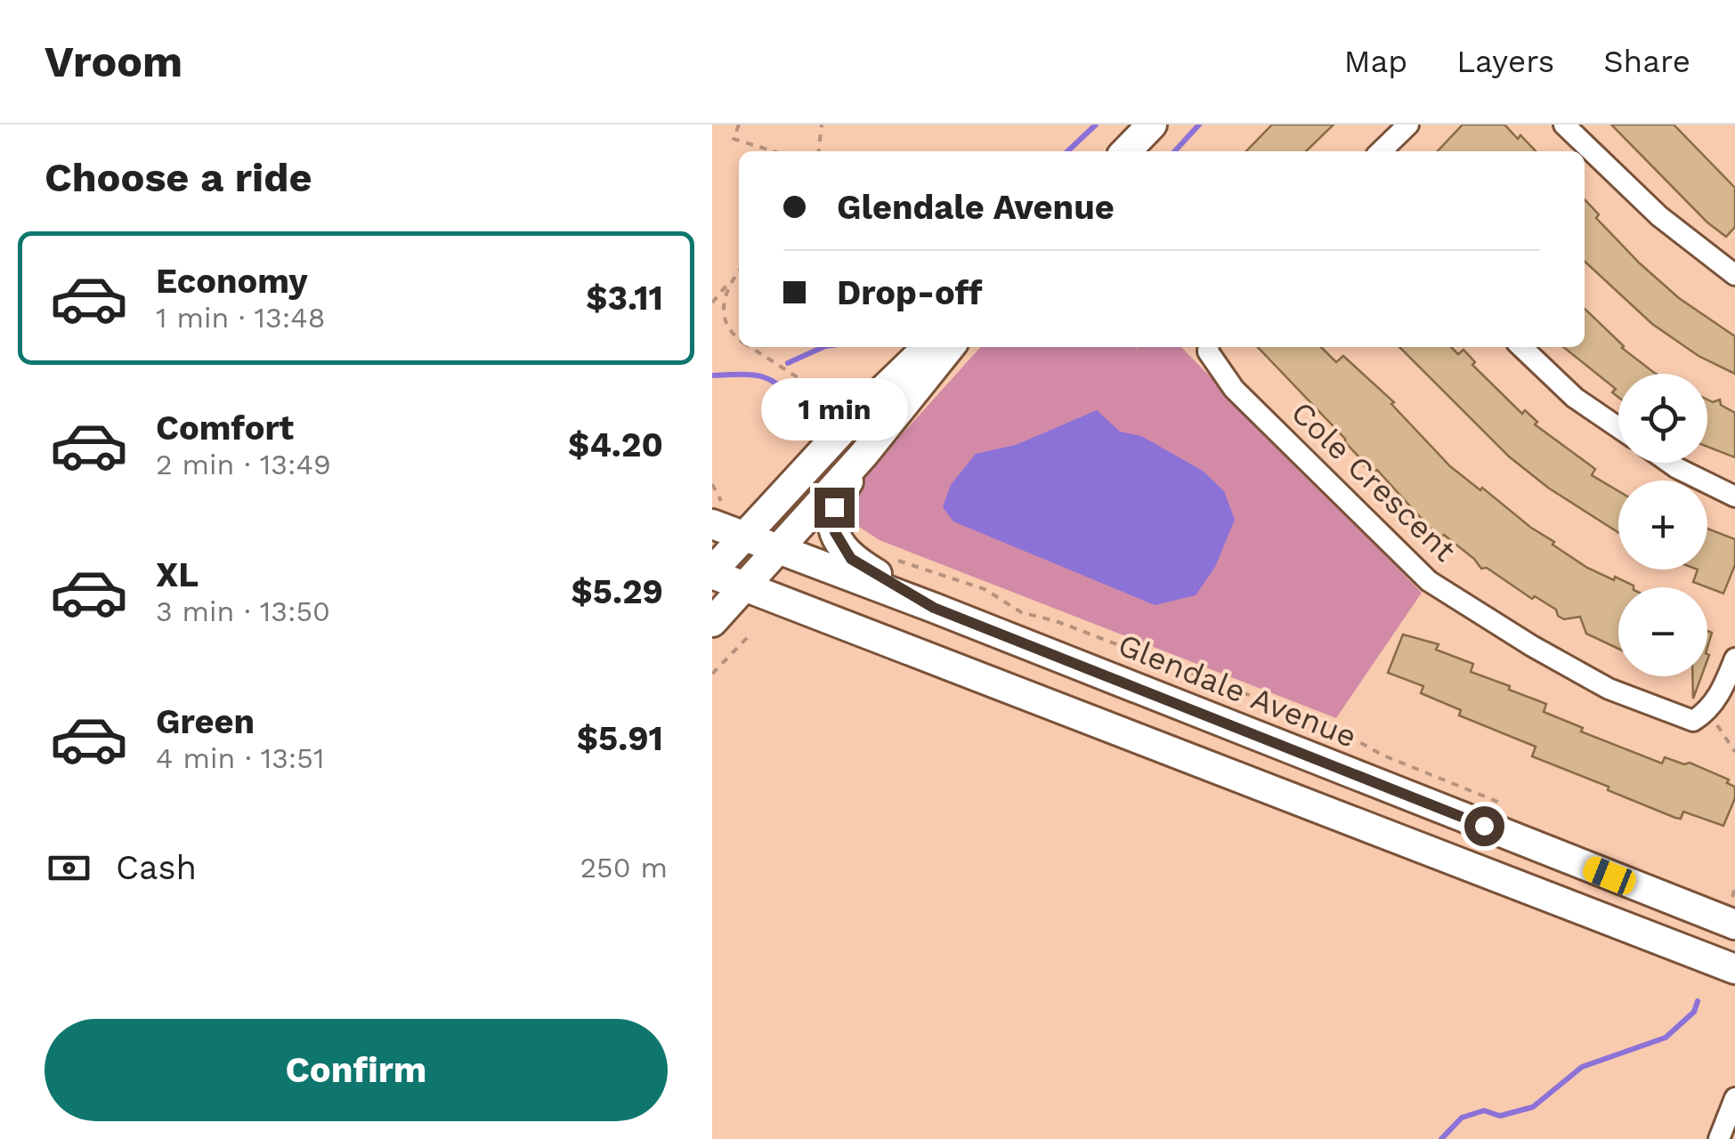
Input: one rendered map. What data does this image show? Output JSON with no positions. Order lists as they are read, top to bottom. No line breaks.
{"streets":{"main road":["Glendale Avenue"],"street":["Cole Crescent"]},"page":{"header":"Vroom","nav":["Map","Layers","Share"],"heading":"Choose a ride","banner":["Glendale Avenue","Drop-off"],"list":[{"name":"Economy","note":"1 min · 13:48","value":"$3.11"},{"name":"Comfort","note":"2 min · 13:49","value":"$4.20"},{"name":"XL","note":"3 min · 13:50","value":"$5.29"},{"name":"Green","note":"4 min · 13:51","value":"$5.91"}],"map_buttons":["+","−"],"bubble":"1 min","pay":["Cash","250 m"],"buttons":"Confirm"}}
